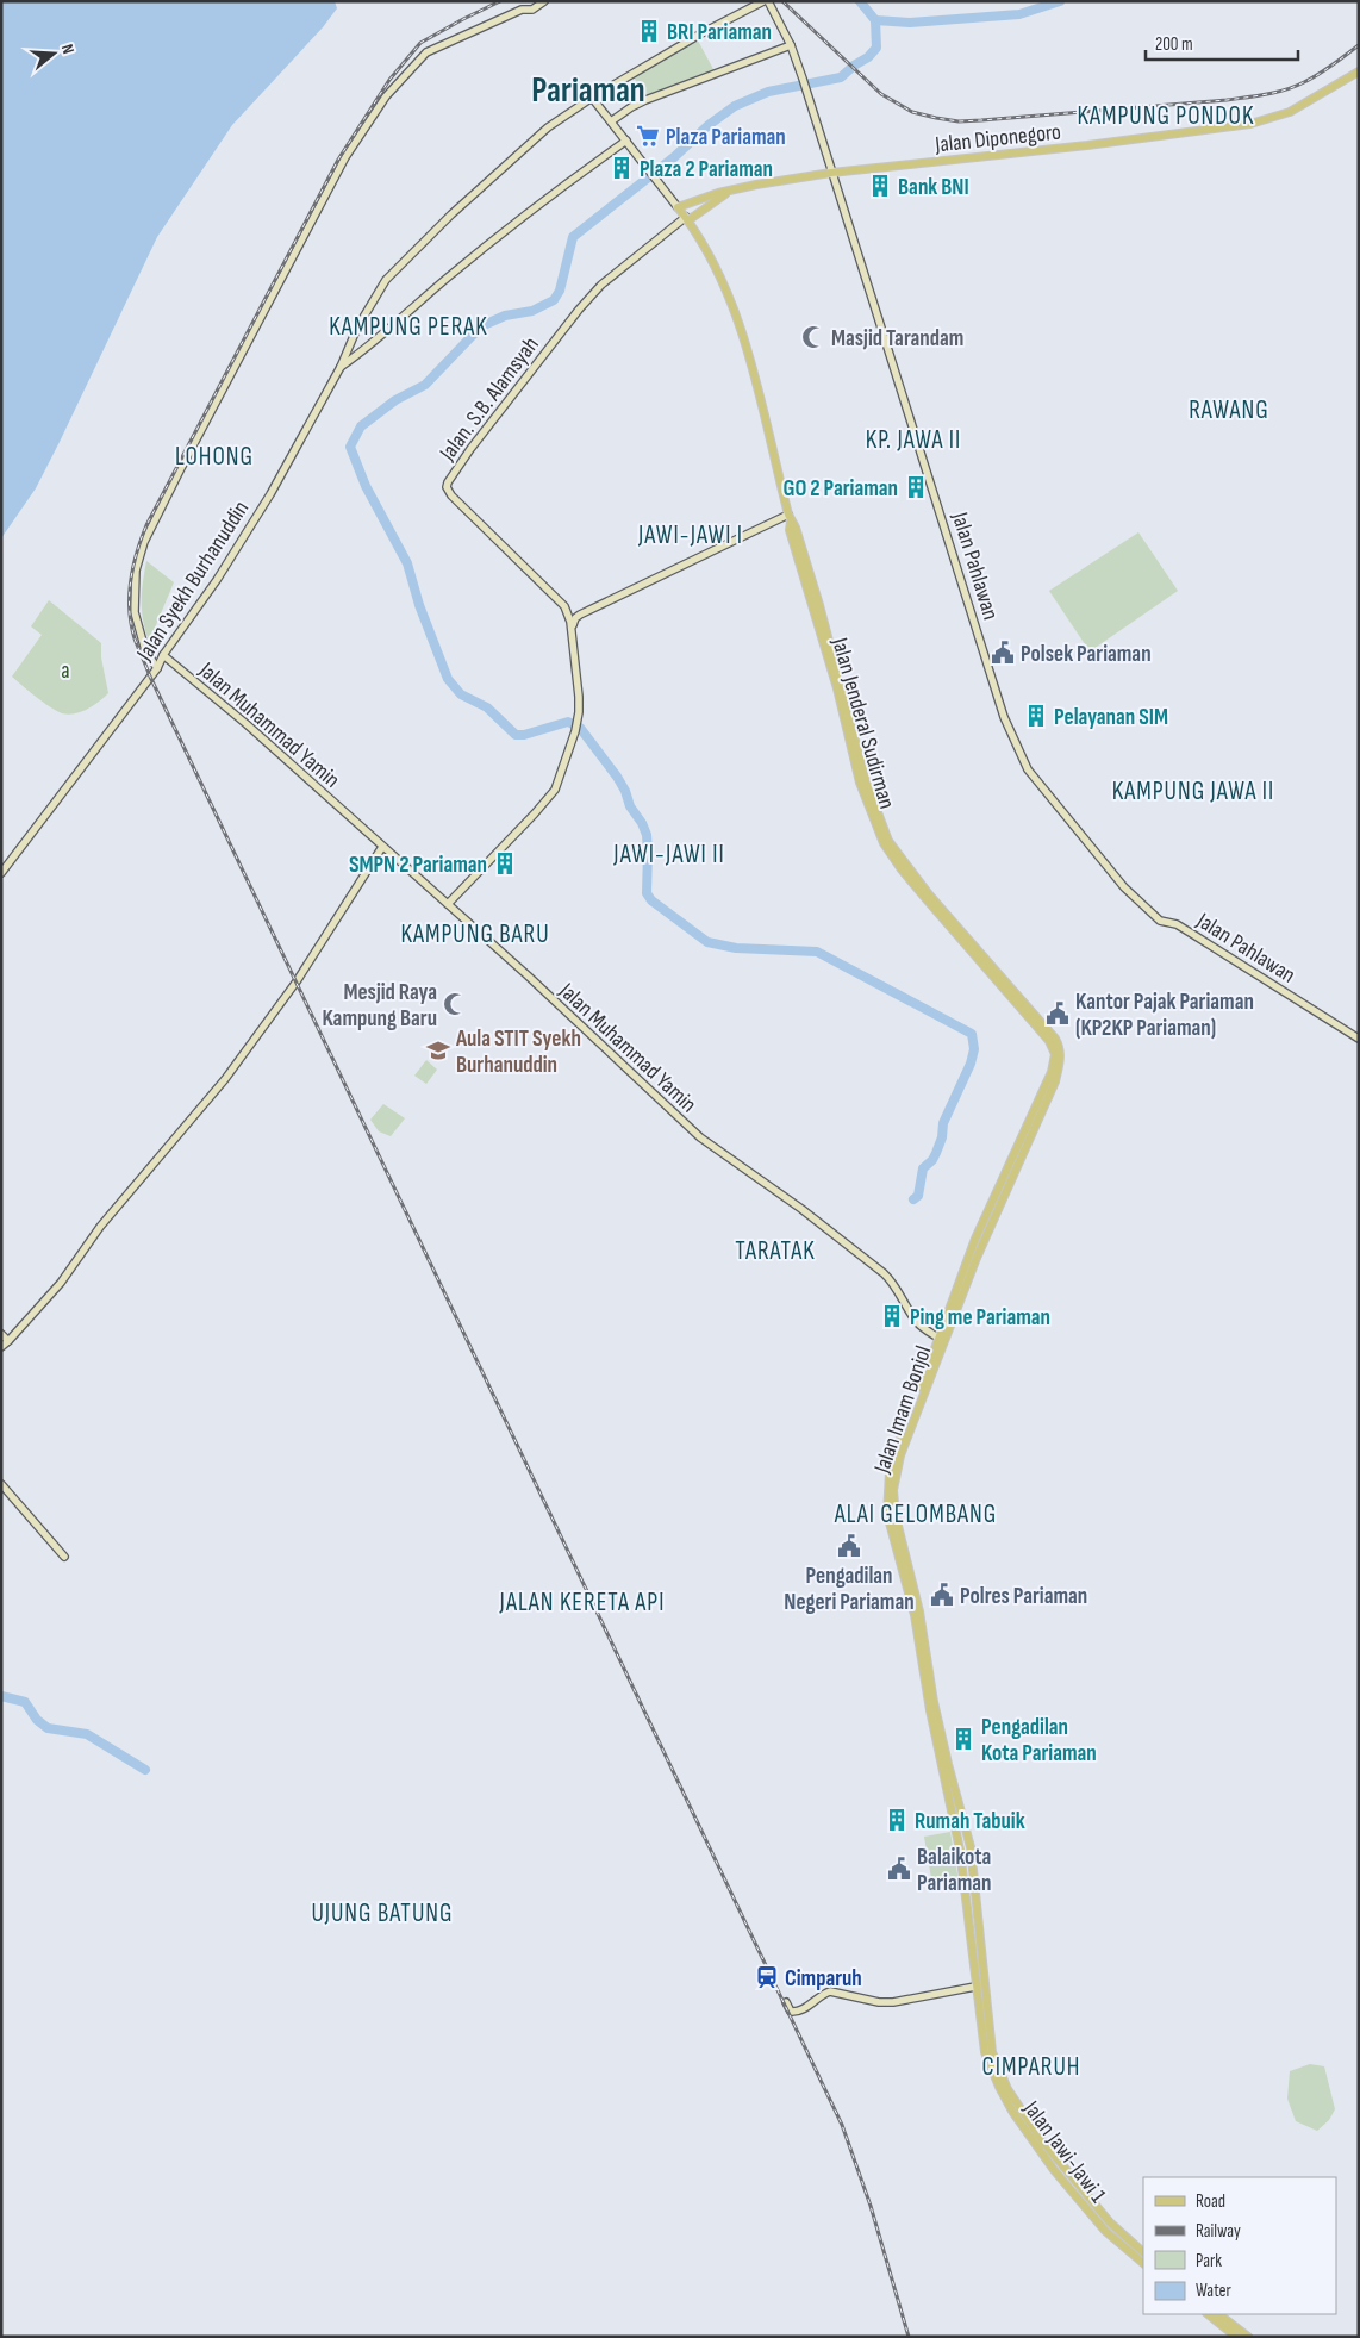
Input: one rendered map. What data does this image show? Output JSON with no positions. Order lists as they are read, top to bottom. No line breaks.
{"streets":{"main road":["Jalan Diponegoro","Jalan Jenderal Sudirman","Jalan Imam Bonjol","Jalan Jawi-Jawi 1"],"street":["Jalan. S.B. Alamsyah","Jalan Pahlawan","Jalan Syekh Burhanuddin","Jalan Muhammad Yamin"]},"crossings":[["Jalan Diponegoro","Jalan. S.B. Alamsyah"],["Jalan Diponegoro","Jalan Pahlawan"],["Jalan Diponegoro","Jalan Jenderal Sudirman"],["Jalan. S.B. Alamsyah","Jalan Jenderal Sudirman"],["Jalan Syekh Burhanuddin","Jalan Muhammad Yamin"],["Jalan Jenderal Sudirman","Jalan Imam Bonjol"],["Jalan Muhammad Yamin","Jalan Imam Bonjol"],["Jalan Imam Bonjol","Jalan Jawi-Jawi 1"]],"districts":["Pariaman","KAMPUNG PONDOK","KAMPUNG PERAK","RAWANG","KP. JAWA II","LOHONG","JAWI-JAWI I","KAMPUNG JAWA II","JAWI-JAWI II","KAMPUNG BARU","TARATAK","ALAI GELOMBANG","JALAN KERETA API","UJUNG BATUNG","CIMPARUH"],"parks":["a"],"places":{"building":["BRI Pariaman","Plaza 2 Pariaman","Bank BNI","GO 2 Pariaman","Pelayanan SIM","SMPN 2 Pariaman","Ping me Pariaman","Pengadilan Kota Pariaman","Rumah Tabuik"],"supermarket":["Plaza Pariaman"],"mosque":["Masjid Tarandam","Mesjid Raya Kampung Baru"],"public building":["Polsek Pariaman","Kantor Pajak Pariaman (KP2KP Pariaman)","Pengadilan Negeri Pariaman","Polres Pariaman","Balaikota Pariaman"],"school or university":["Aula STIT Syekh Burhanuddin"],"station":["Cimparuh"]},"legend":["Road","Railway","Park","Water"],"scale_bar":"200 m","north":"right"}
